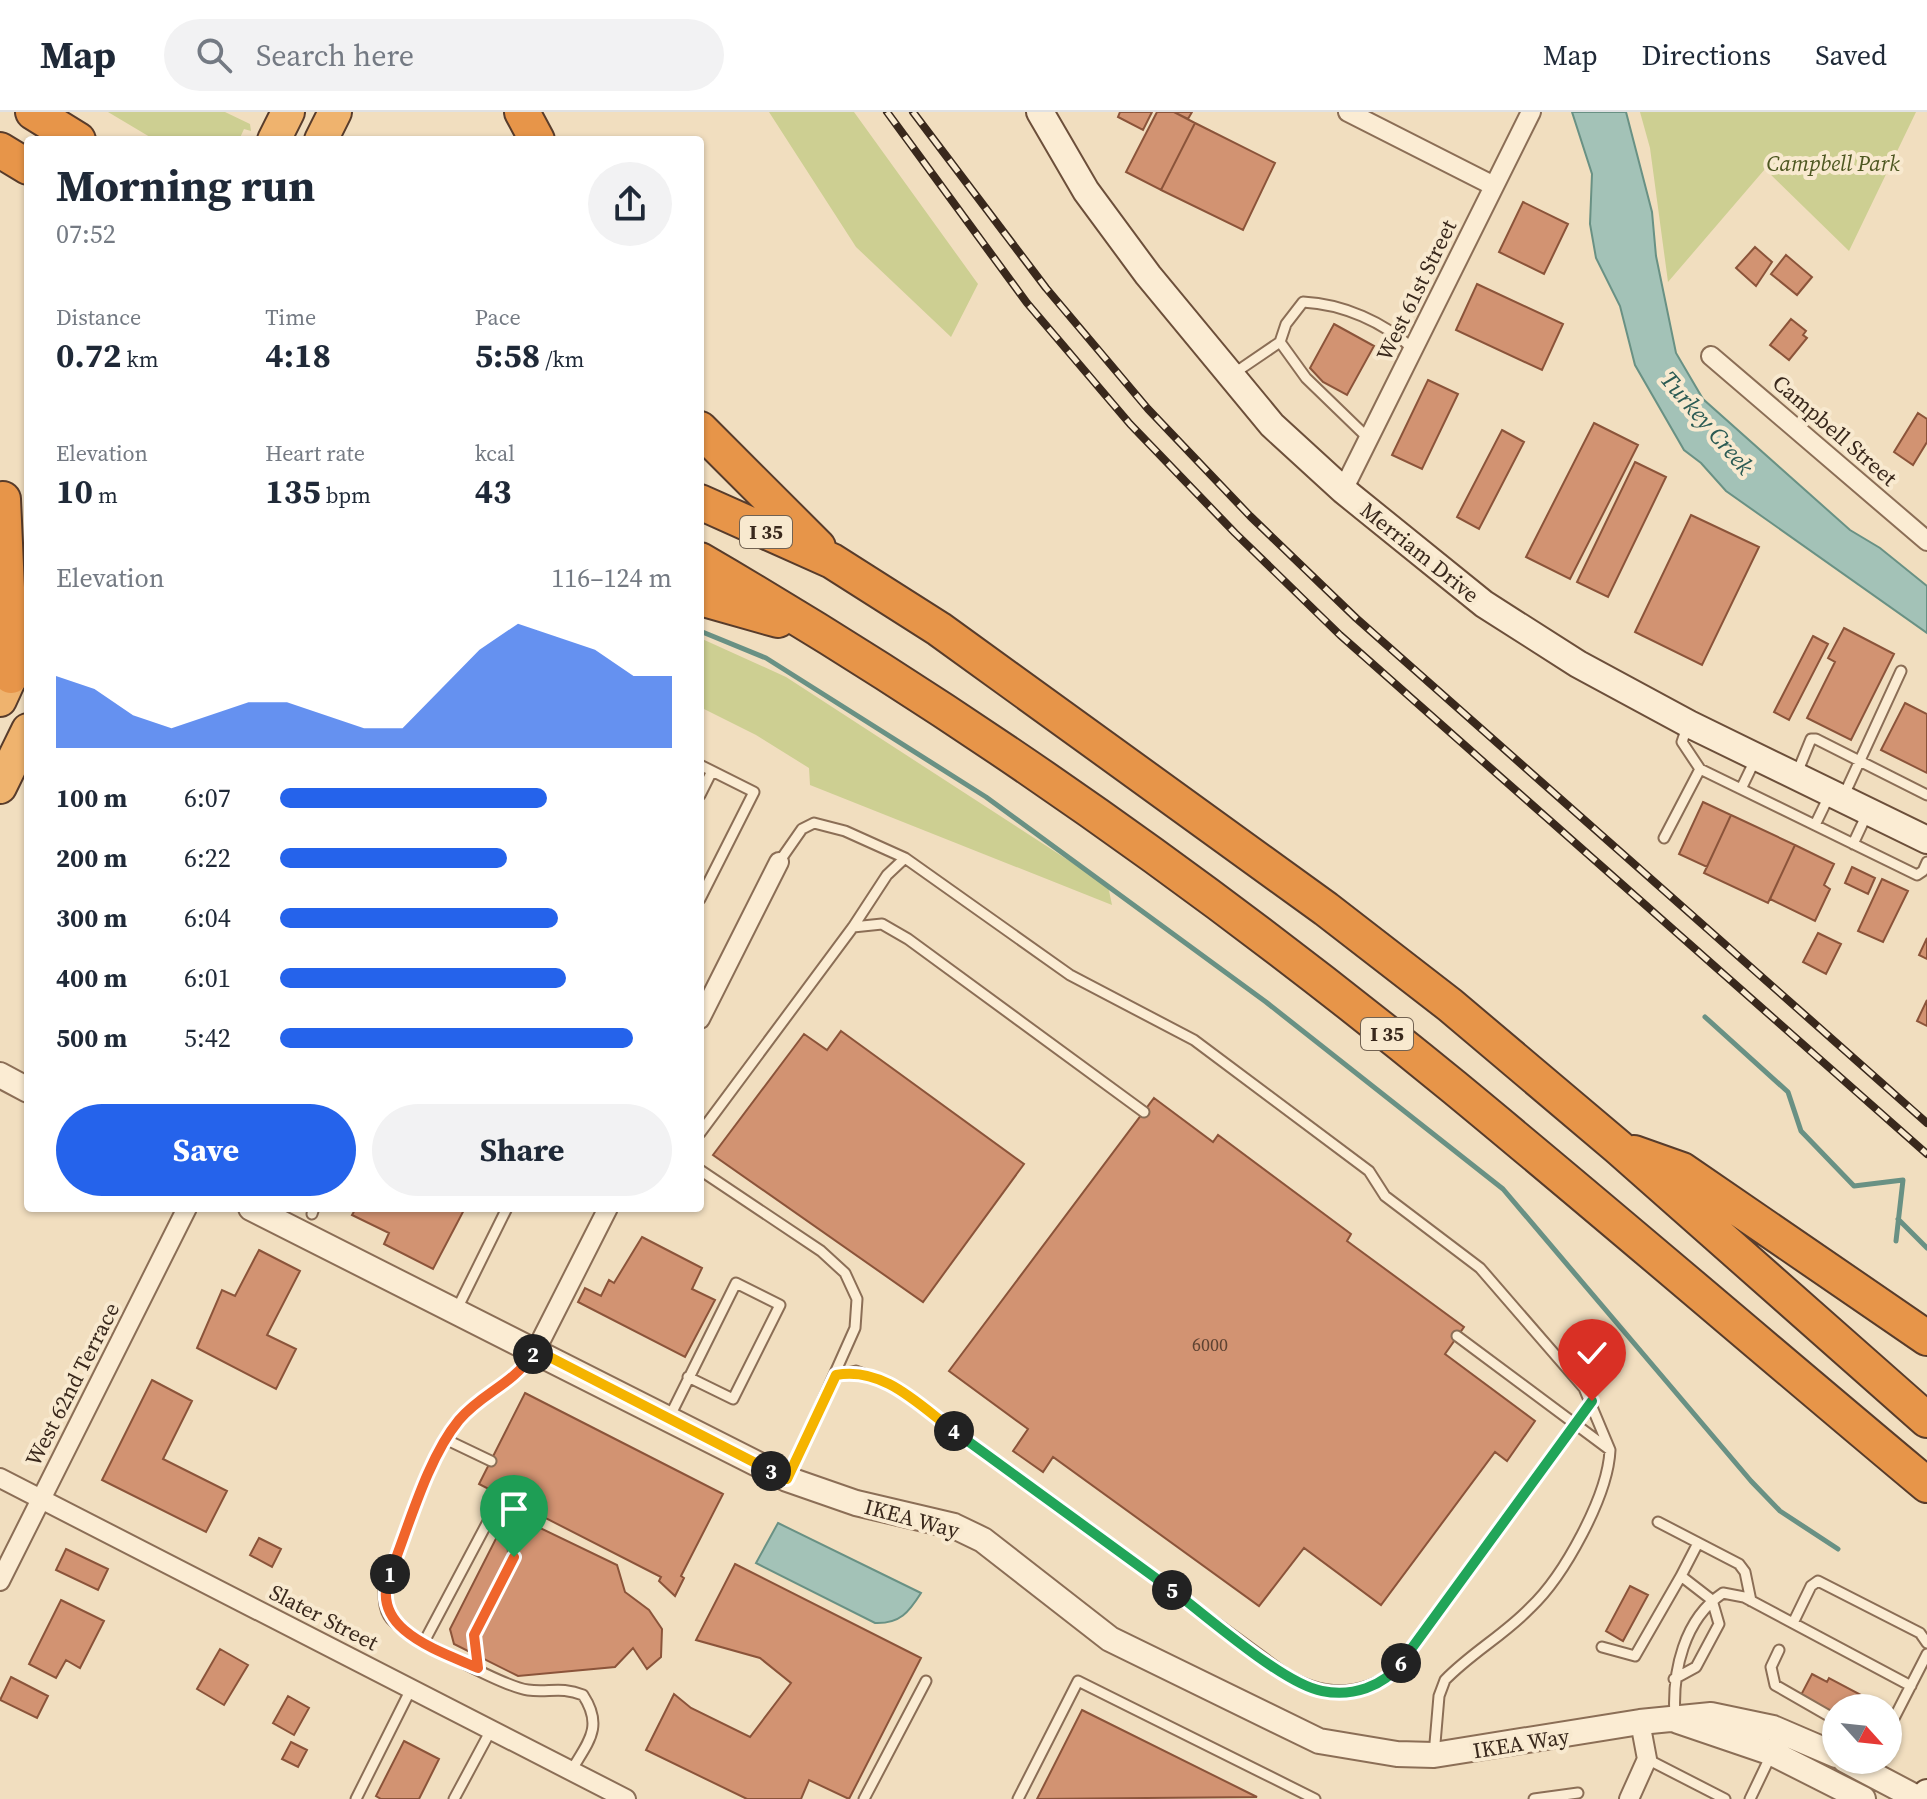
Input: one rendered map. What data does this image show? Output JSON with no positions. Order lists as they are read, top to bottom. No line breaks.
{"streets":{"highway":["I 35"],"main road":["Merriam Drive"],"street":["West 61st Street","Campbell Street","West 62nd Terrace","IKEA Way","Slater Street"]},"crossings":[["West 61st Street","Merriam Drive"],["West 62nd Terrace","Slater Street"]],"water":["Turkey Creek"],"parks":["Campbell Park"],"house_numbers":["6000"],"north":"bottom right","page":{"header":"Map","search":"Search here","nav":["Map","Directions","Saved"],"heading":["Morning run","07:52"],"stats":[["Distance","0.72 km"],["Time","4:18"],["Pace","5:58 /km"],["Elevation","10 m"],["Heart rate","135 bpm"],["kcal","43"]],"chart":["Elevation","116–124 m"],"list":[{"name":"100 m","note":"6:07"},{"name":"200 m","note":"6:22"},{"name":"300 m","note":"6:04"},{"name":"400 m","note":"6:01"},{"name":"500 m","note":"5:42"}],"buttons":["Save","Share"],"pins":["2","4","3","1","5","6"]}}
